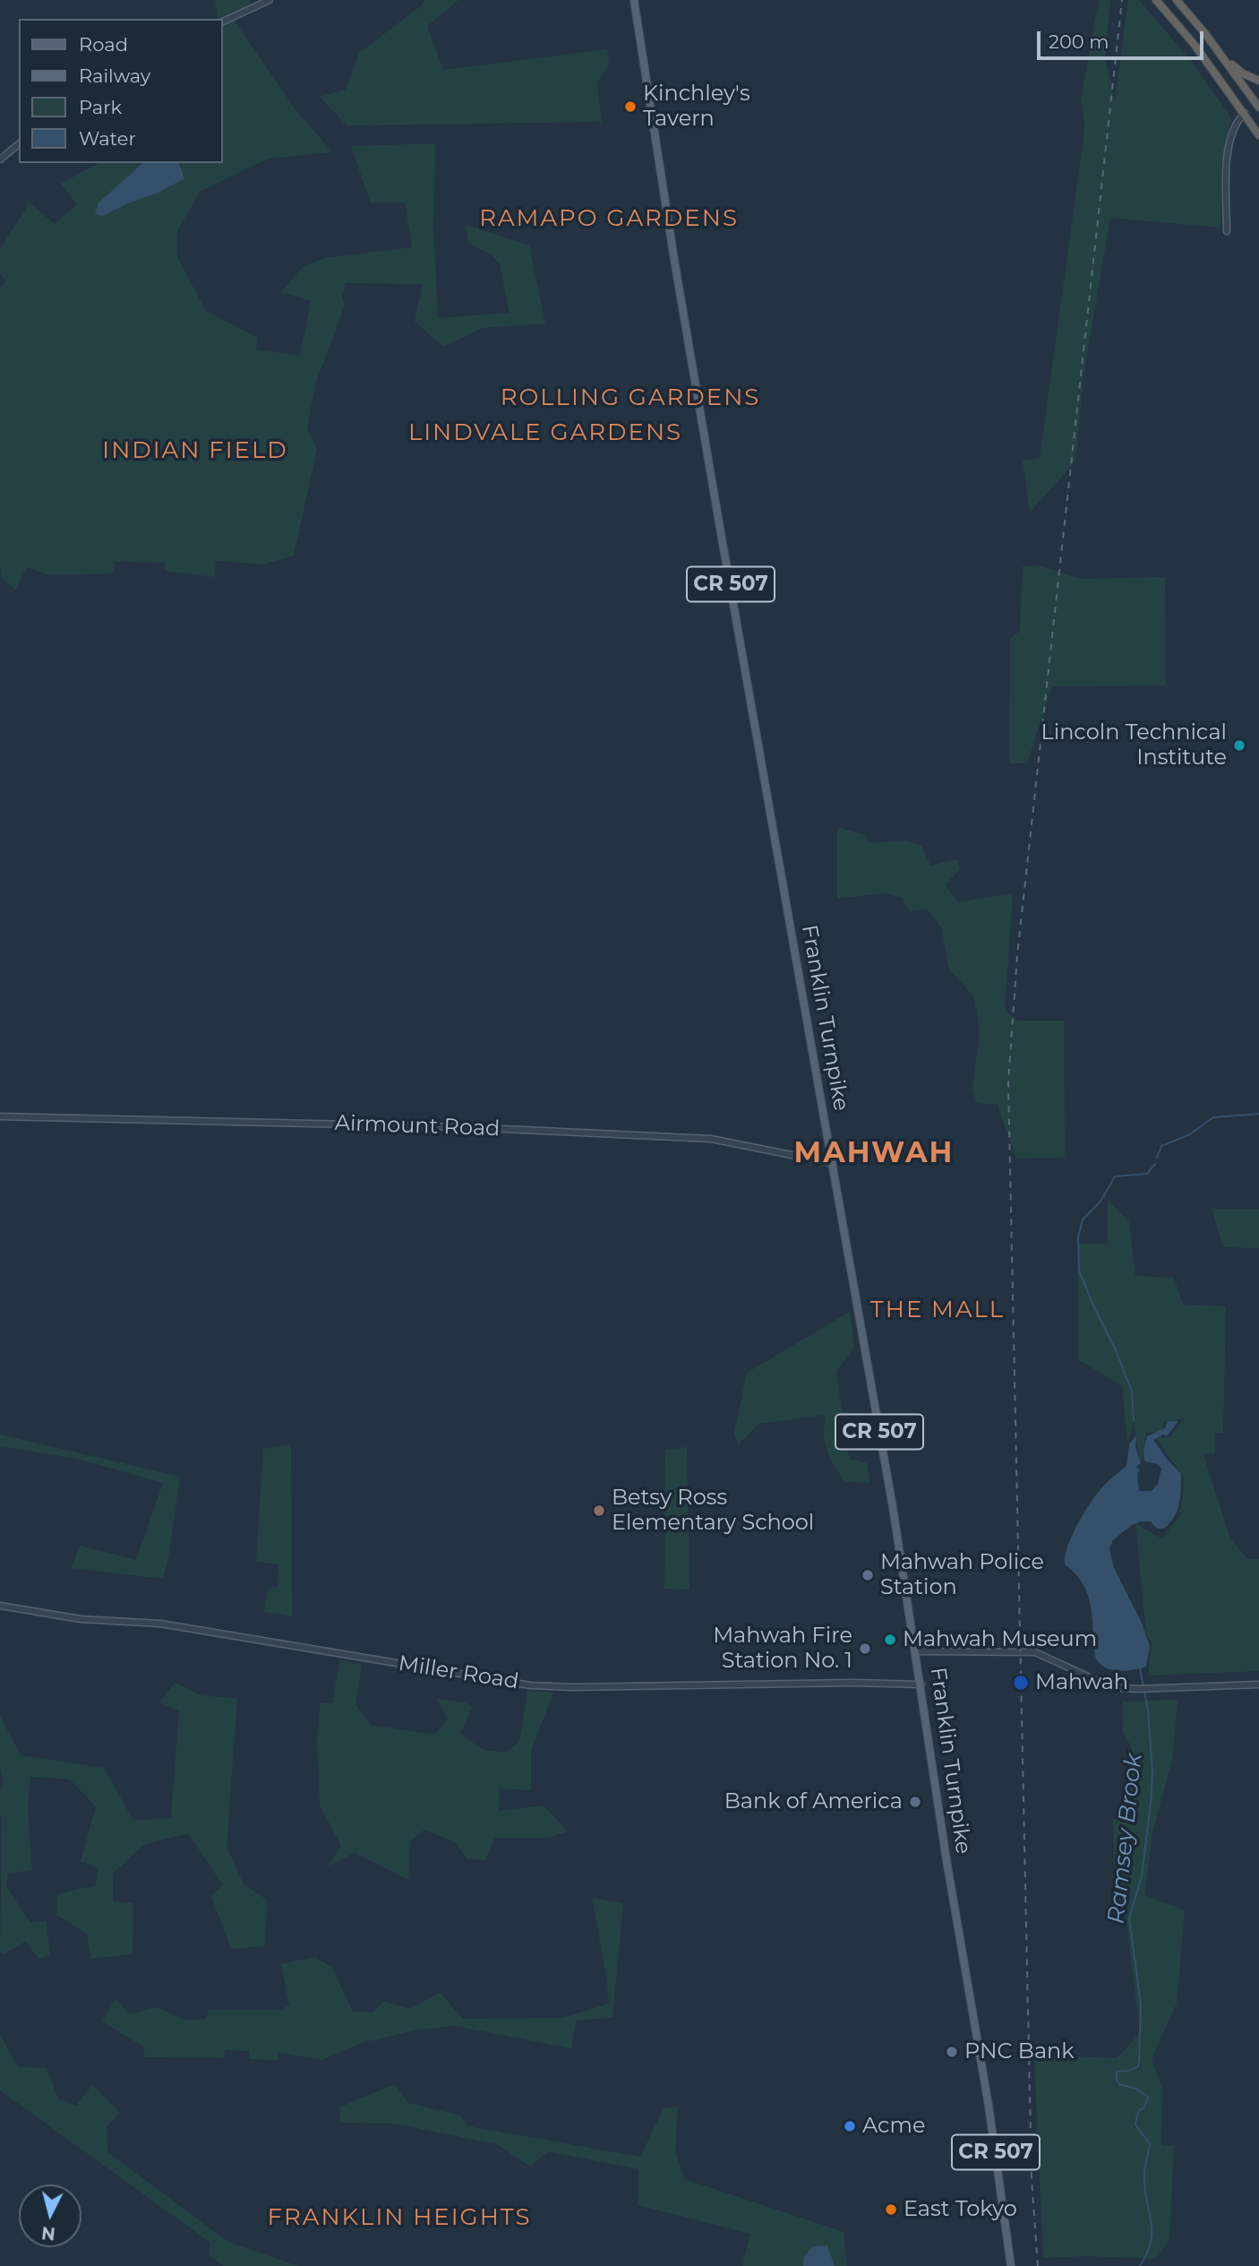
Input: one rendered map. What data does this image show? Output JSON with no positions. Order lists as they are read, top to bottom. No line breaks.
{"streets":{"main road":["CR 507","Franklin Turnpike"],"street":["Airmount Road","Miller Road"]},"crossings":[["Franklin Turnpike","Airmount Road"],["Franklin Turnpike","Miller Road"]],"districts":["RAMAPO GARDENS","ROLLING GARDENS","LINDVALE GARDENS","INDIAN FIELD","MAHWAH","THE MALL","FRANKLIN HEIGHTS"],"water":["Ramsey Brook"],"places":["Kinchley's Tavern","Lincoln Technical Institute","Betsy Ross Elementary School","Mahwah Police Station","Mahwah Museum","Mahwah Fire Station No. 1","Mahwah","Bank of America","PNC Bank","Acme","East Tokyo"],"legend":["Road","Railway","Park","Water"],"scale_bar":"200 m","north":"bottom"}
